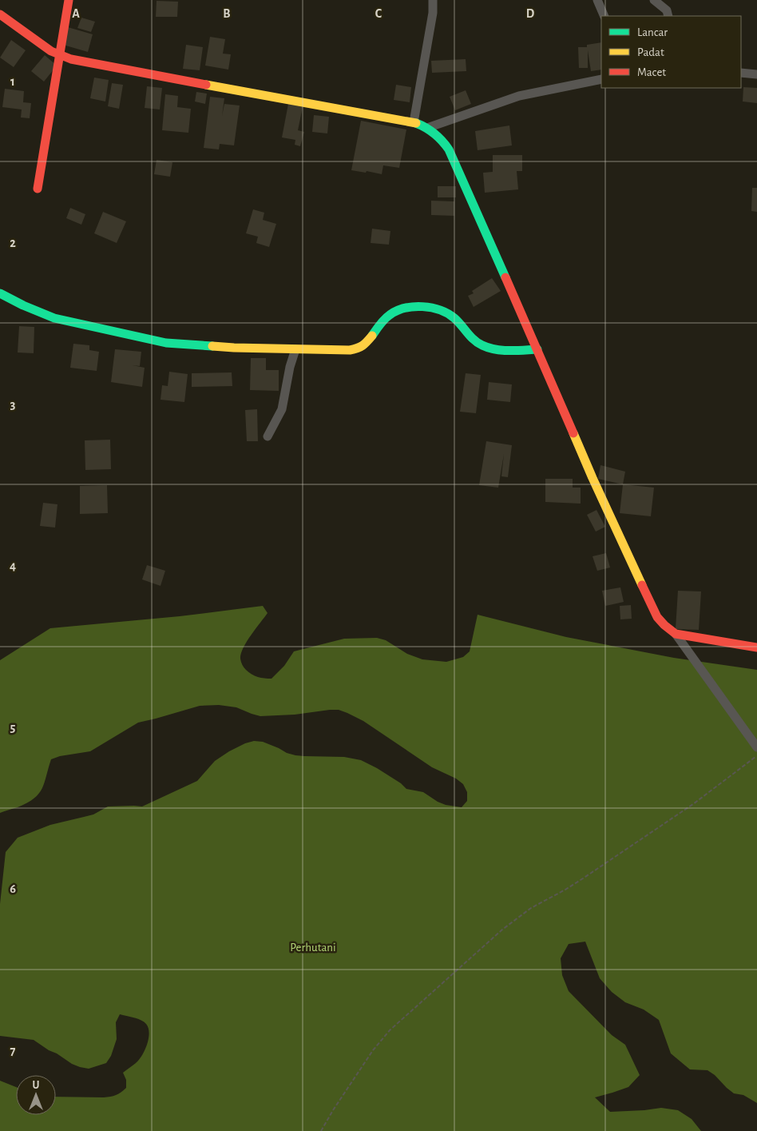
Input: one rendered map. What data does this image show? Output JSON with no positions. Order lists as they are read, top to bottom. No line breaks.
{"parks":["Perhutani"],"legend":["Lancar","Padat","Macet"],"north":"top","grid":{"columns":["A","B","C","D"],"rows":["1","2","3","4","5","6","7"]}}
